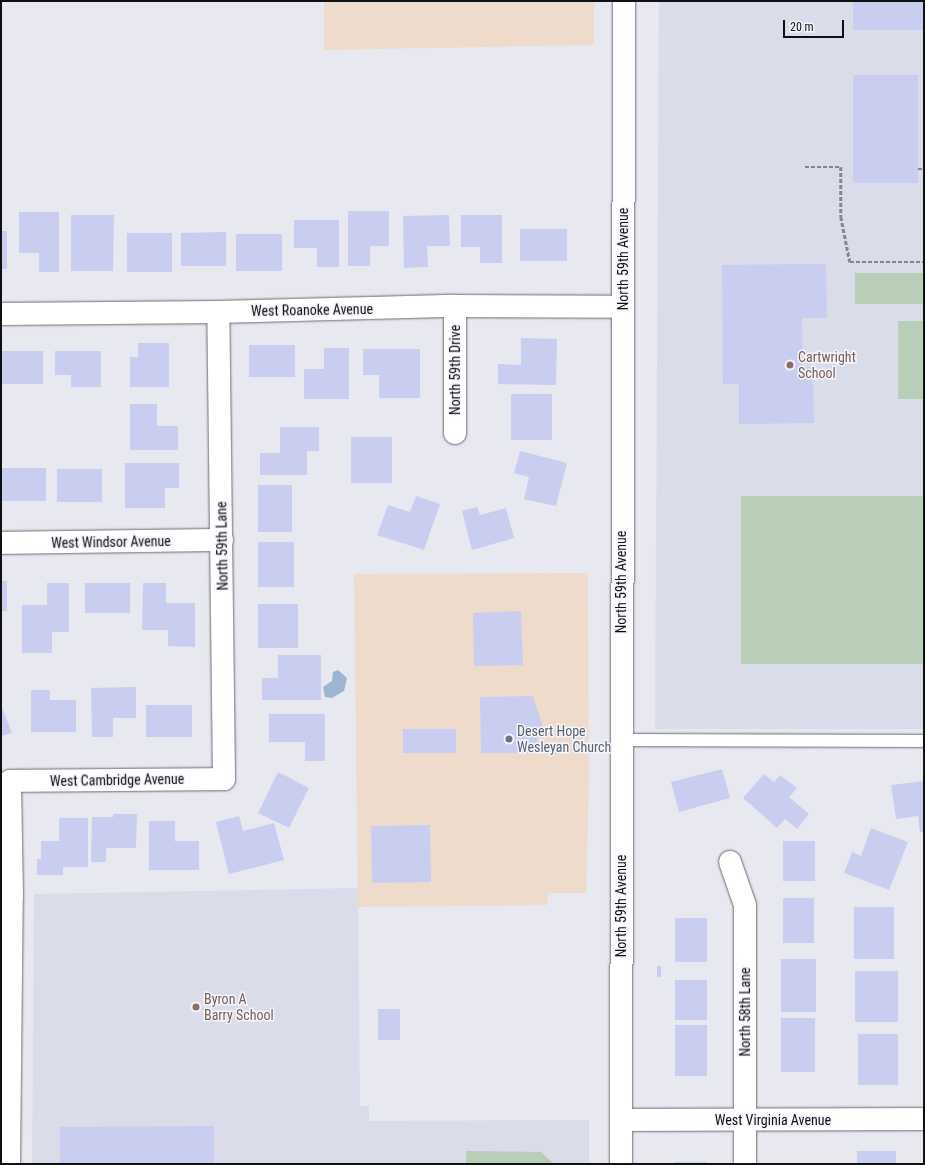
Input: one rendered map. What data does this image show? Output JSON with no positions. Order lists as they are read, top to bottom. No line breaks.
{"streets":{"street":["North 59th Avenue","West Roanoke Avenue","North 59th Drive","West Windsor Avenue","North 59th Lane","West Cambridge Avenue","North 58th Lane","West Virginia Avenue"]},"crossings":[["North 59th Avenue","West Roanoke Avenue"],["North 59th Avenue","West Virginia Avenue"],["West Roanoke Avenue","North 59th Drive"],["West Roanoke Avenue","North 59th Lane"],["West Windsor Avenue","North 59th Lane"],["North 59th Lane","West Cambridge Avenue"],["North 58th Lane","West Virginia Avenue"]],"places":["Cartwright School","Desert Hope Wesleyan Church","Byron A Barry School"],"scale_bar":"20 m"}
